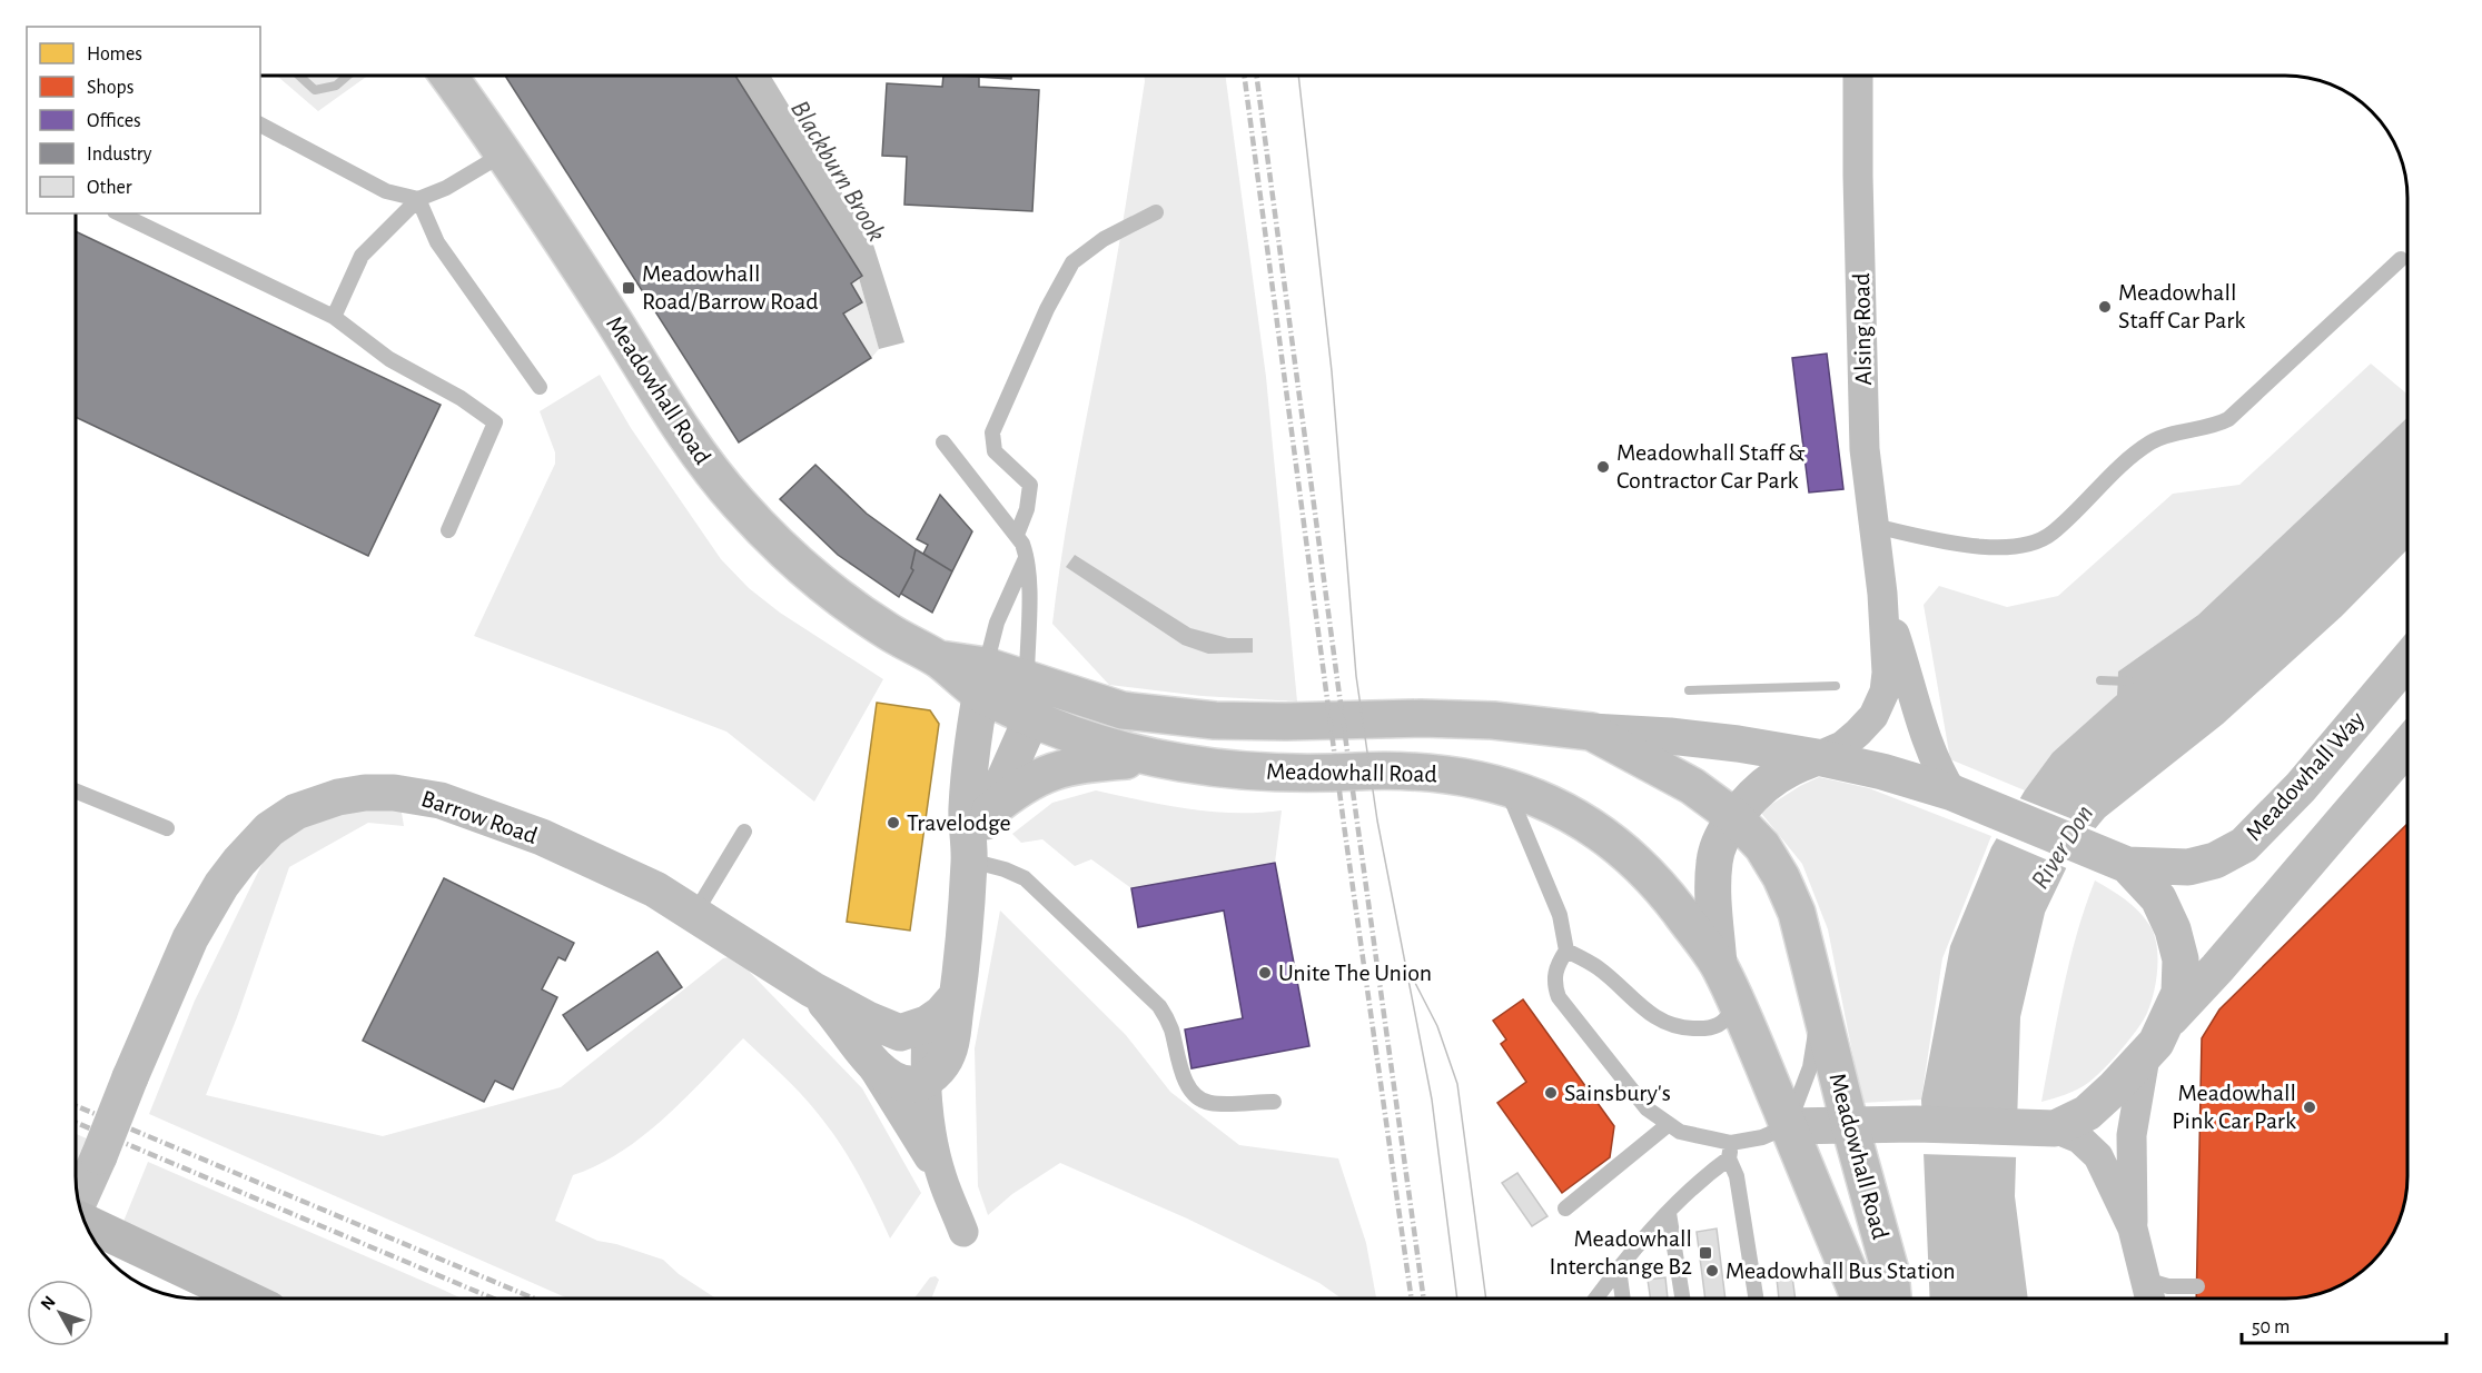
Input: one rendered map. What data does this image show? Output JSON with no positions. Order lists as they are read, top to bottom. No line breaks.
{"streets":{"street":["Alsing Road","Meadowhall Road","Meadowhall Way","Barrow Road"]},"crossings":[["Alsing Road","Meadowhall Road"],["Alsing Road","Meadowhall Way"],["Meadowhall Road","Meadowhall Way"]],"water":["Blackburn Brook","River Don"],"places":{"transit":["Meadowhall Road/Barrow Road","Meadowhall Interchange B2"],"other":["Meadowhall Staff Car Park","Meadowhall Staff & Contractor Car Park","Travelodge","Unite The Union","Sainsbury's","Meadowhall Pink Car Park","Meadowhall Bus Station"]},"legend":["Homes","Shops","Offices","Industry","Other"],"scale_bar":"50 m","north":"top left"}
